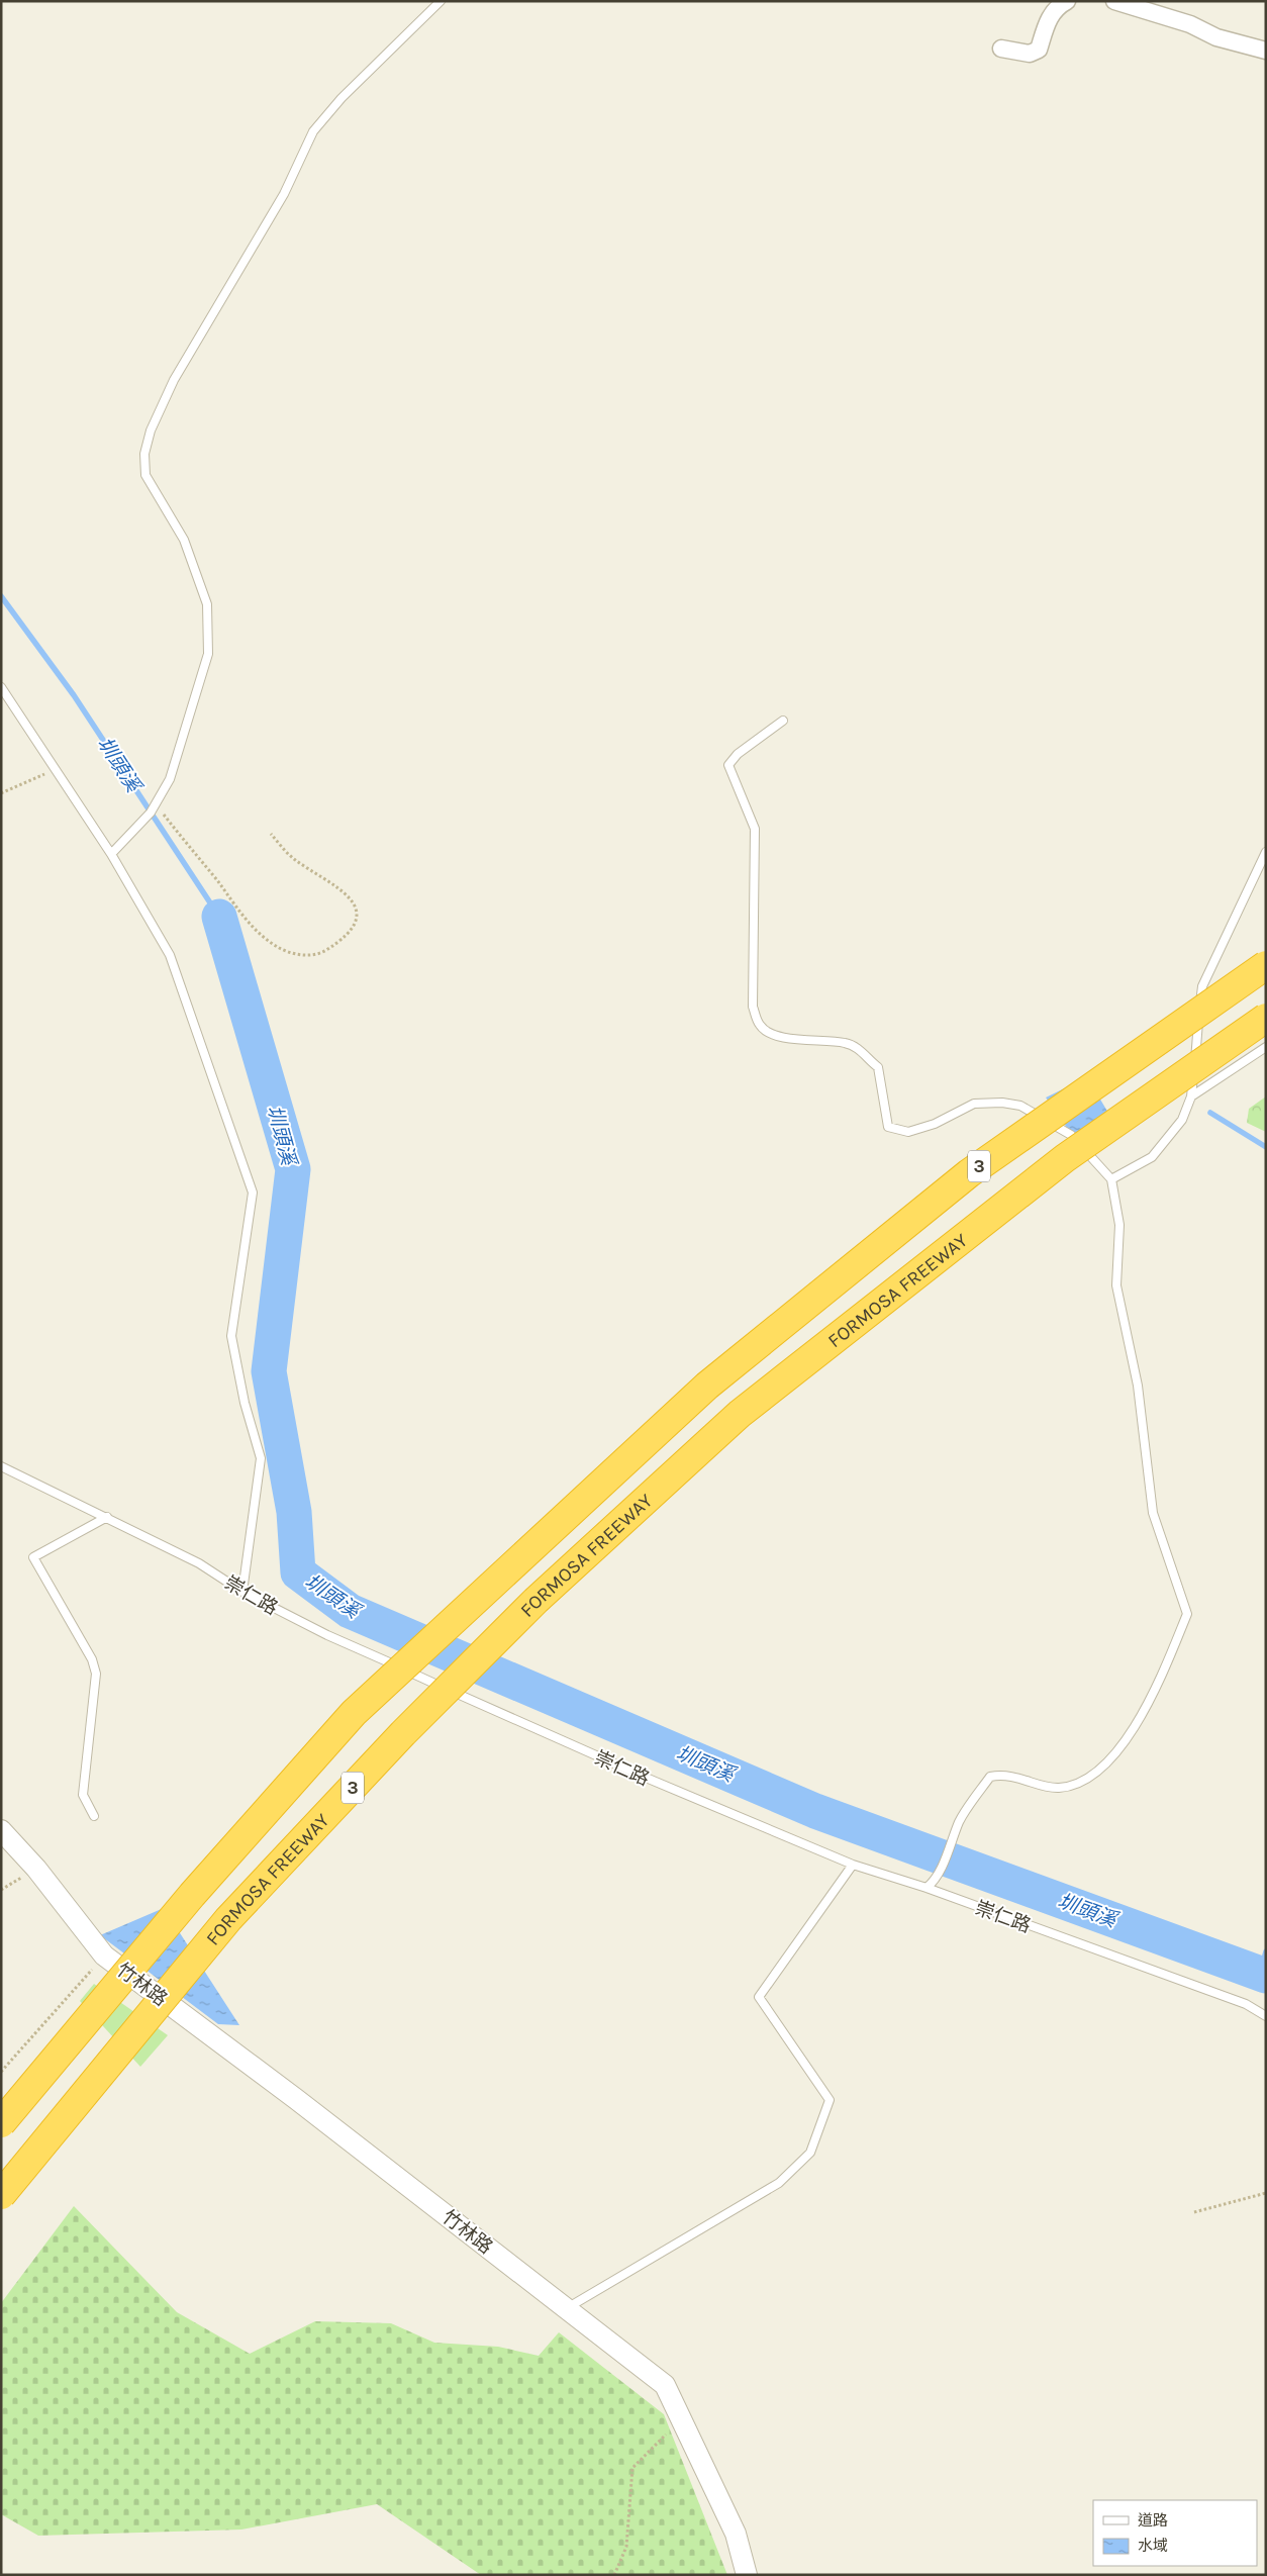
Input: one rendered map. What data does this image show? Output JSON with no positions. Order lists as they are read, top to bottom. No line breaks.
{"streets":{"highway":["3","FORMOSA FREEWAY"],"street":["竹林路"],"lane":["崇仁路"]},"water":["圳頭溪"],"legend":["道路","水域"]}
